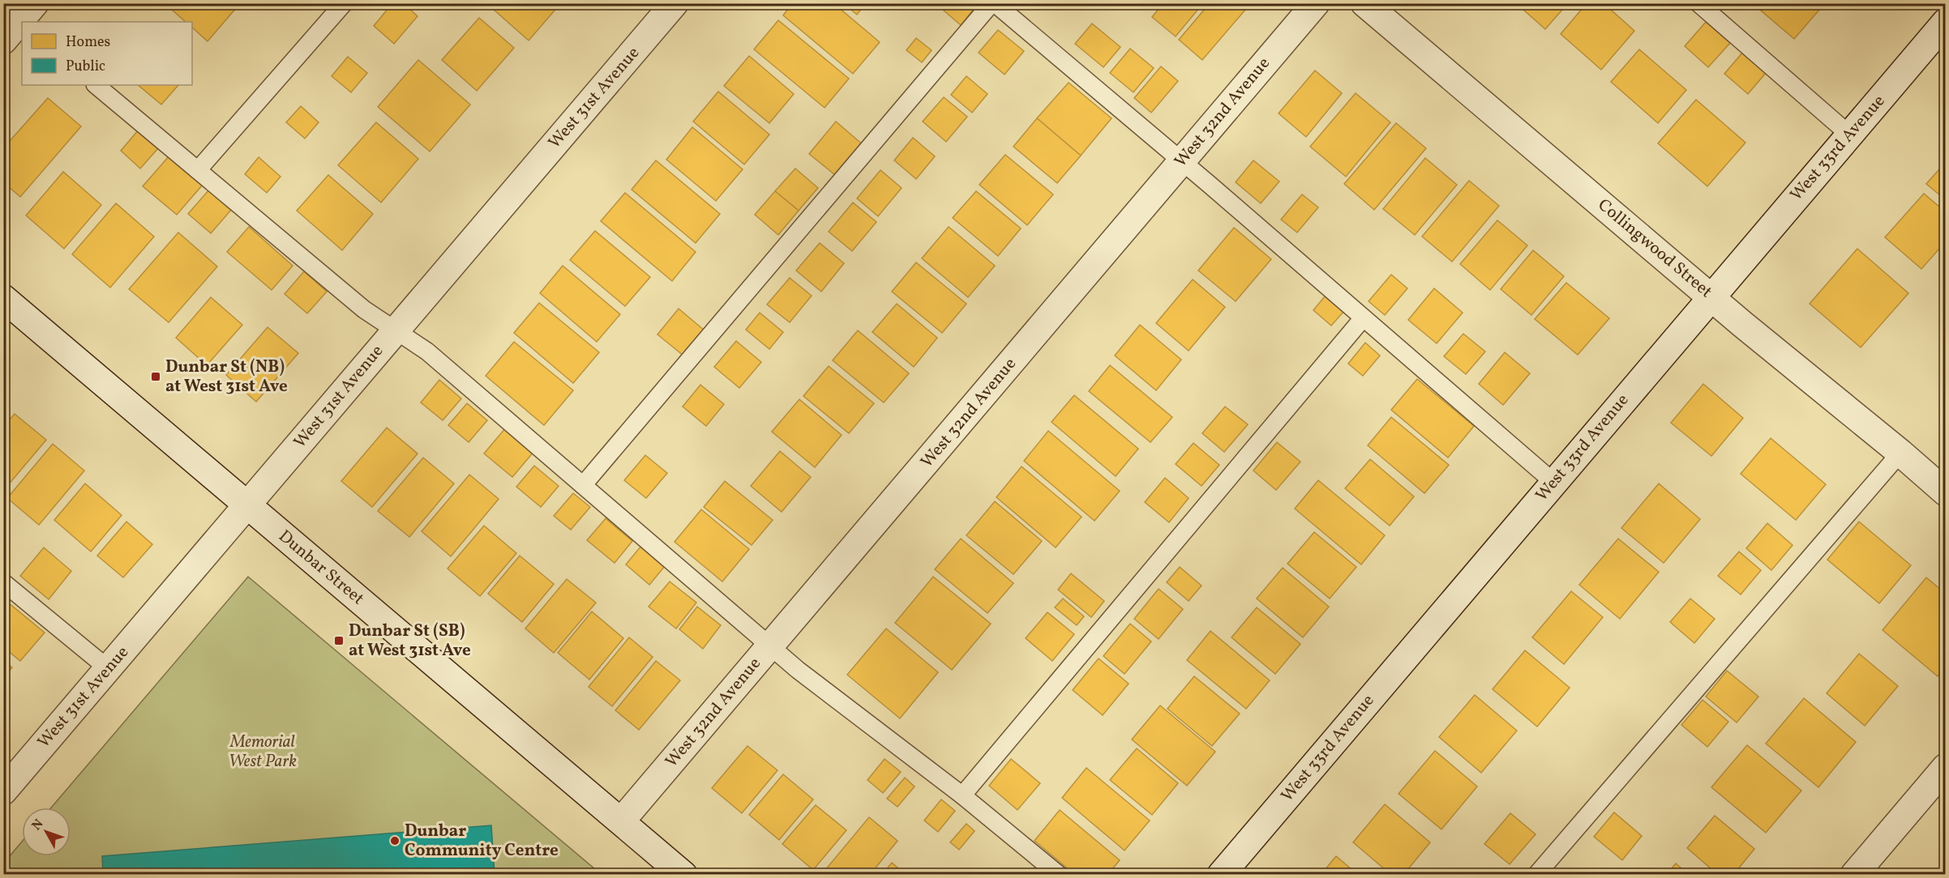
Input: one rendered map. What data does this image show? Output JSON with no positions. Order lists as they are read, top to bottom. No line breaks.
{"streets":{"street":["West 31st Avenue","West 32nd Avenue","West 33rd Avenue","Collingwood Street","Dunbar Street"]},"crossings":[["West 31st Avenue","Dunbar Street"],["West 32nd Avenue","Dunbar Street"],["West 33rd Avenue","Collingwood Street"]],"parks":["Memorial West Park"],"places":{"transit":["Dunbar St (NB) at West 31st Ave","Dunbar St (SB) at West 31st Ave"],"other":["Dunbar Community Centre"]},"legend":["Homes","Public"],"north":"top left"}
